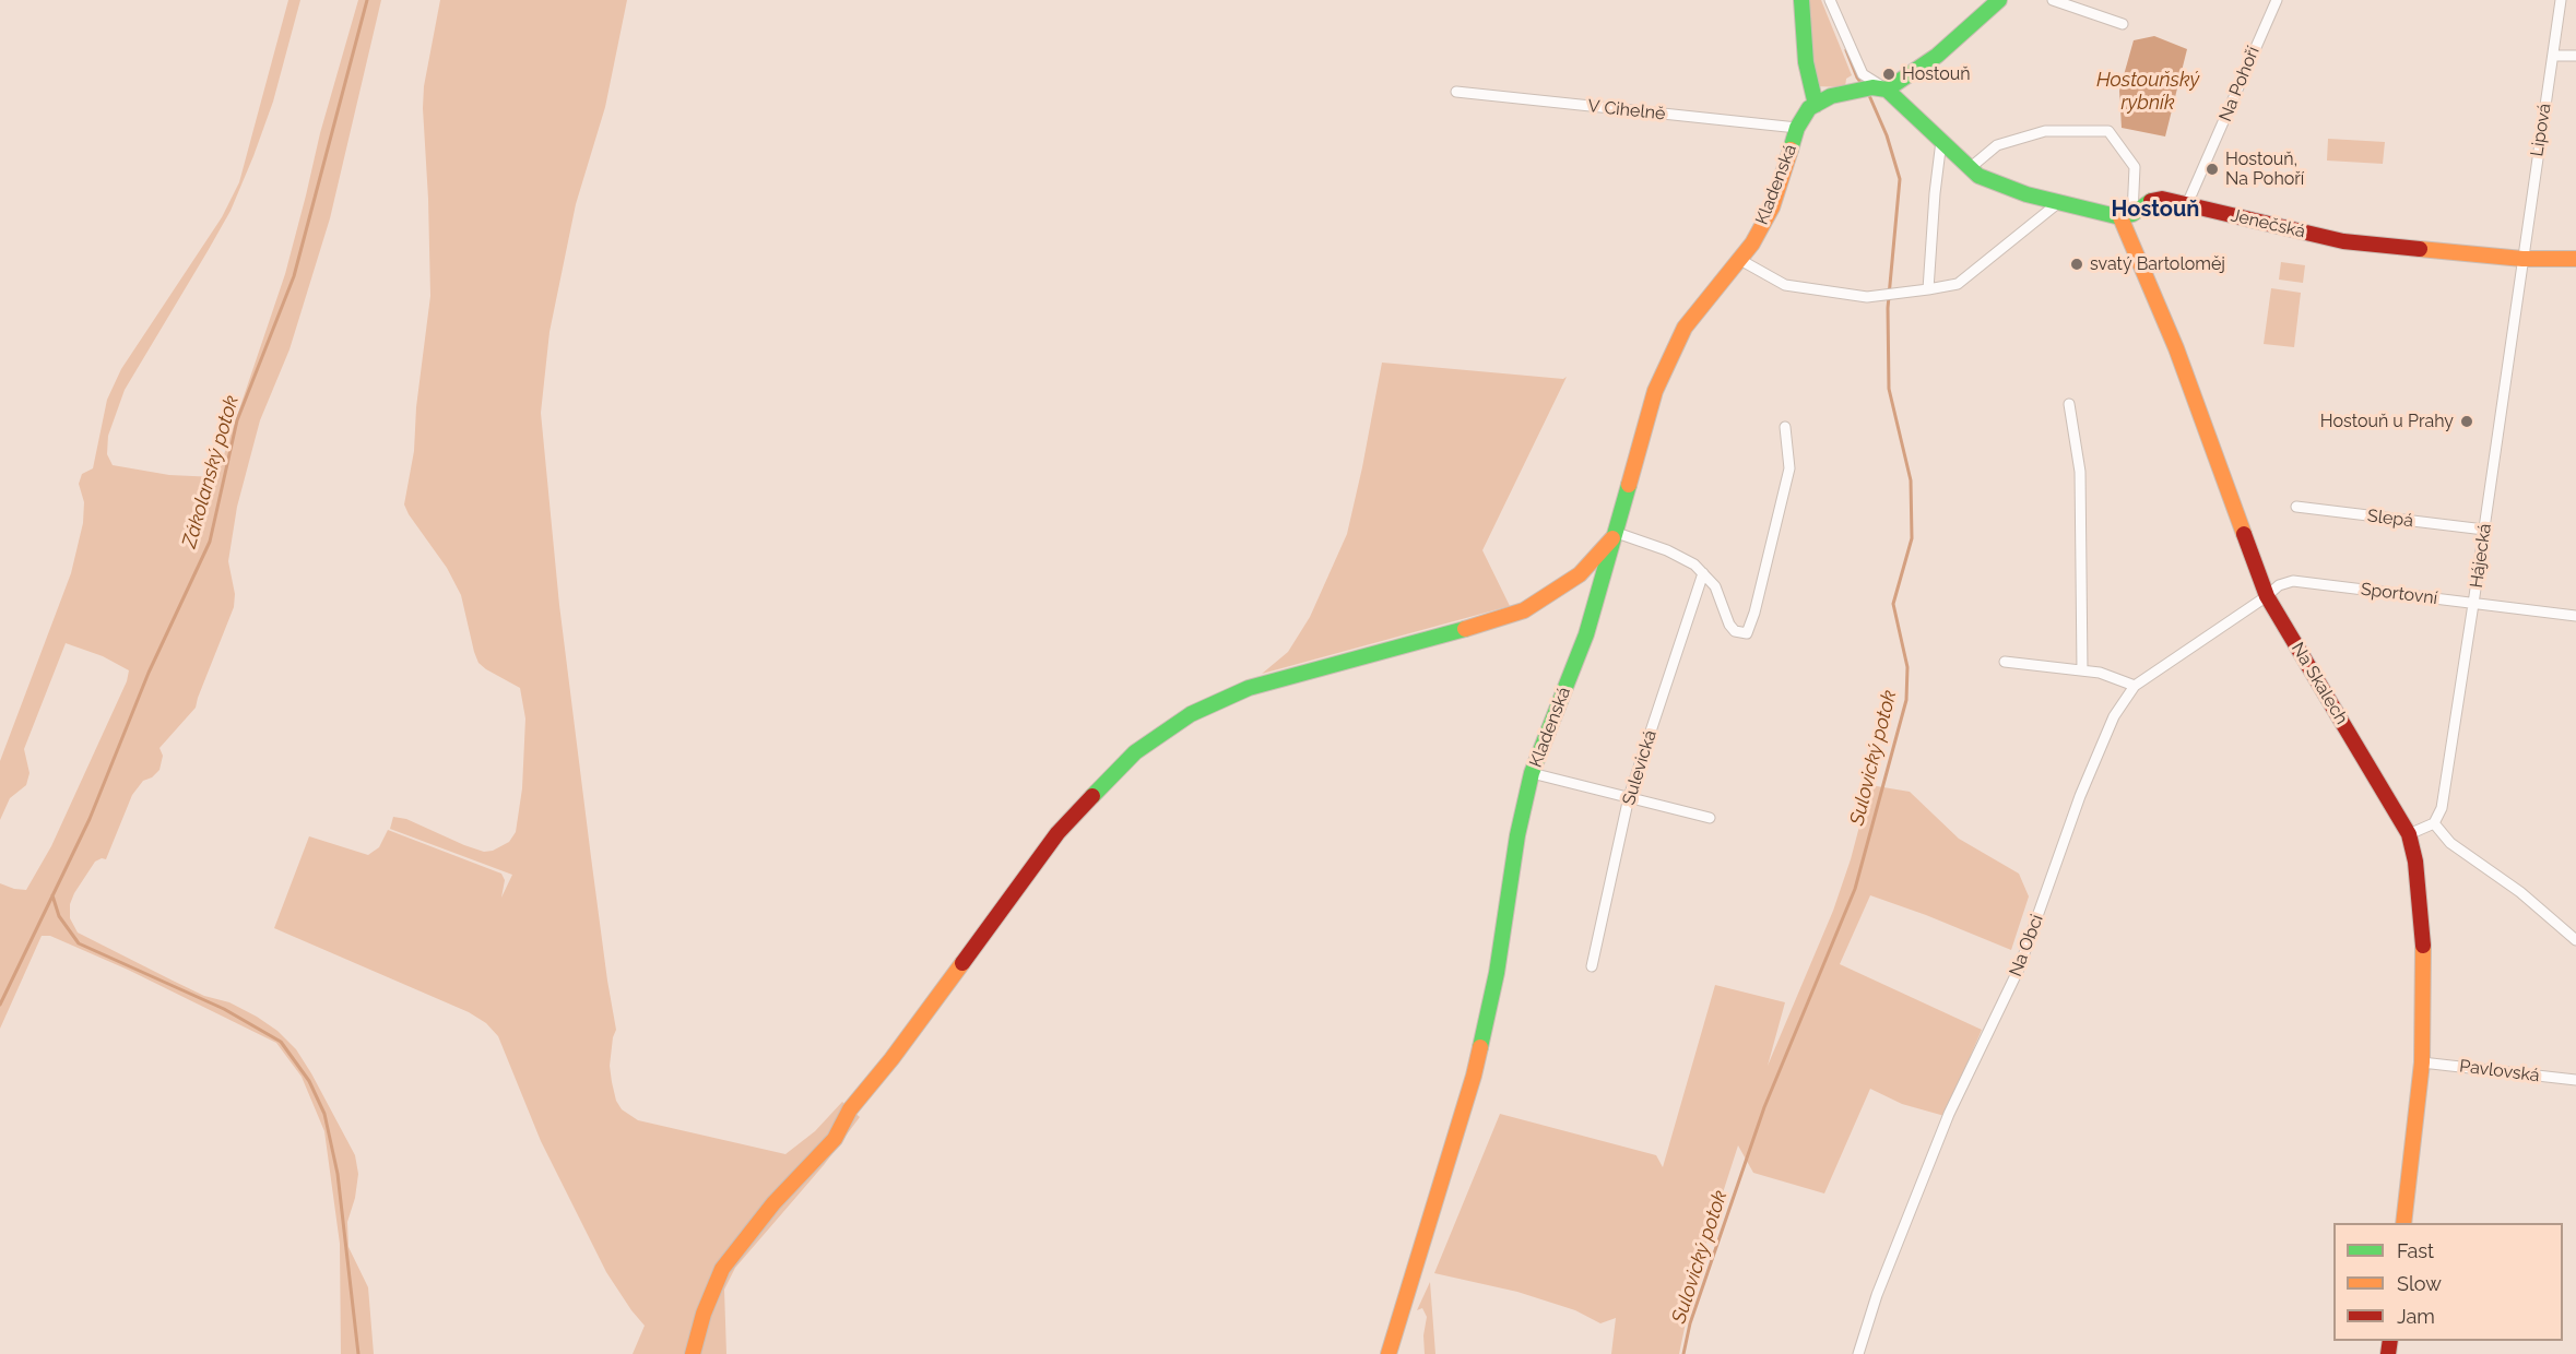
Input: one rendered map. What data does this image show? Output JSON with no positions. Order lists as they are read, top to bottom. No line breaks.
{"streets":{"street":["Na Pohoří","V Cihelně","Lipová","Kladenská","Jenečská","Slepá","Hájecká","Sportovní","Na Skalech","Sulevická","Na Obci","Pavlovská"]},"crossings":[["Na Pohoří","Jenečská"],["V Cihelně","Kladenská"],["Lipová","Jenečská"],["Lipová","Hájecká"],["Jenečská","Hájecká"],["Jenečská","Na Skalech"],["Slepá","Hájecká"],["Hájecká","Sportovní"],["Sportovní","Na Skalech"],["Sportovní","Na Obci"],["Na Skalech","Na Obci"],["Na Skalech","Pavlovská"]],"districts":["Hostouň"],"water":["Hostouňský rybník","Zákolanský potok","Sulovický potok"],"places":["Hostouň","Hostouň, Na Pohoří","svatý Bartoloměj","Hostouň u Prahy"],"legend":["Fast","Slow","Jam"]}
